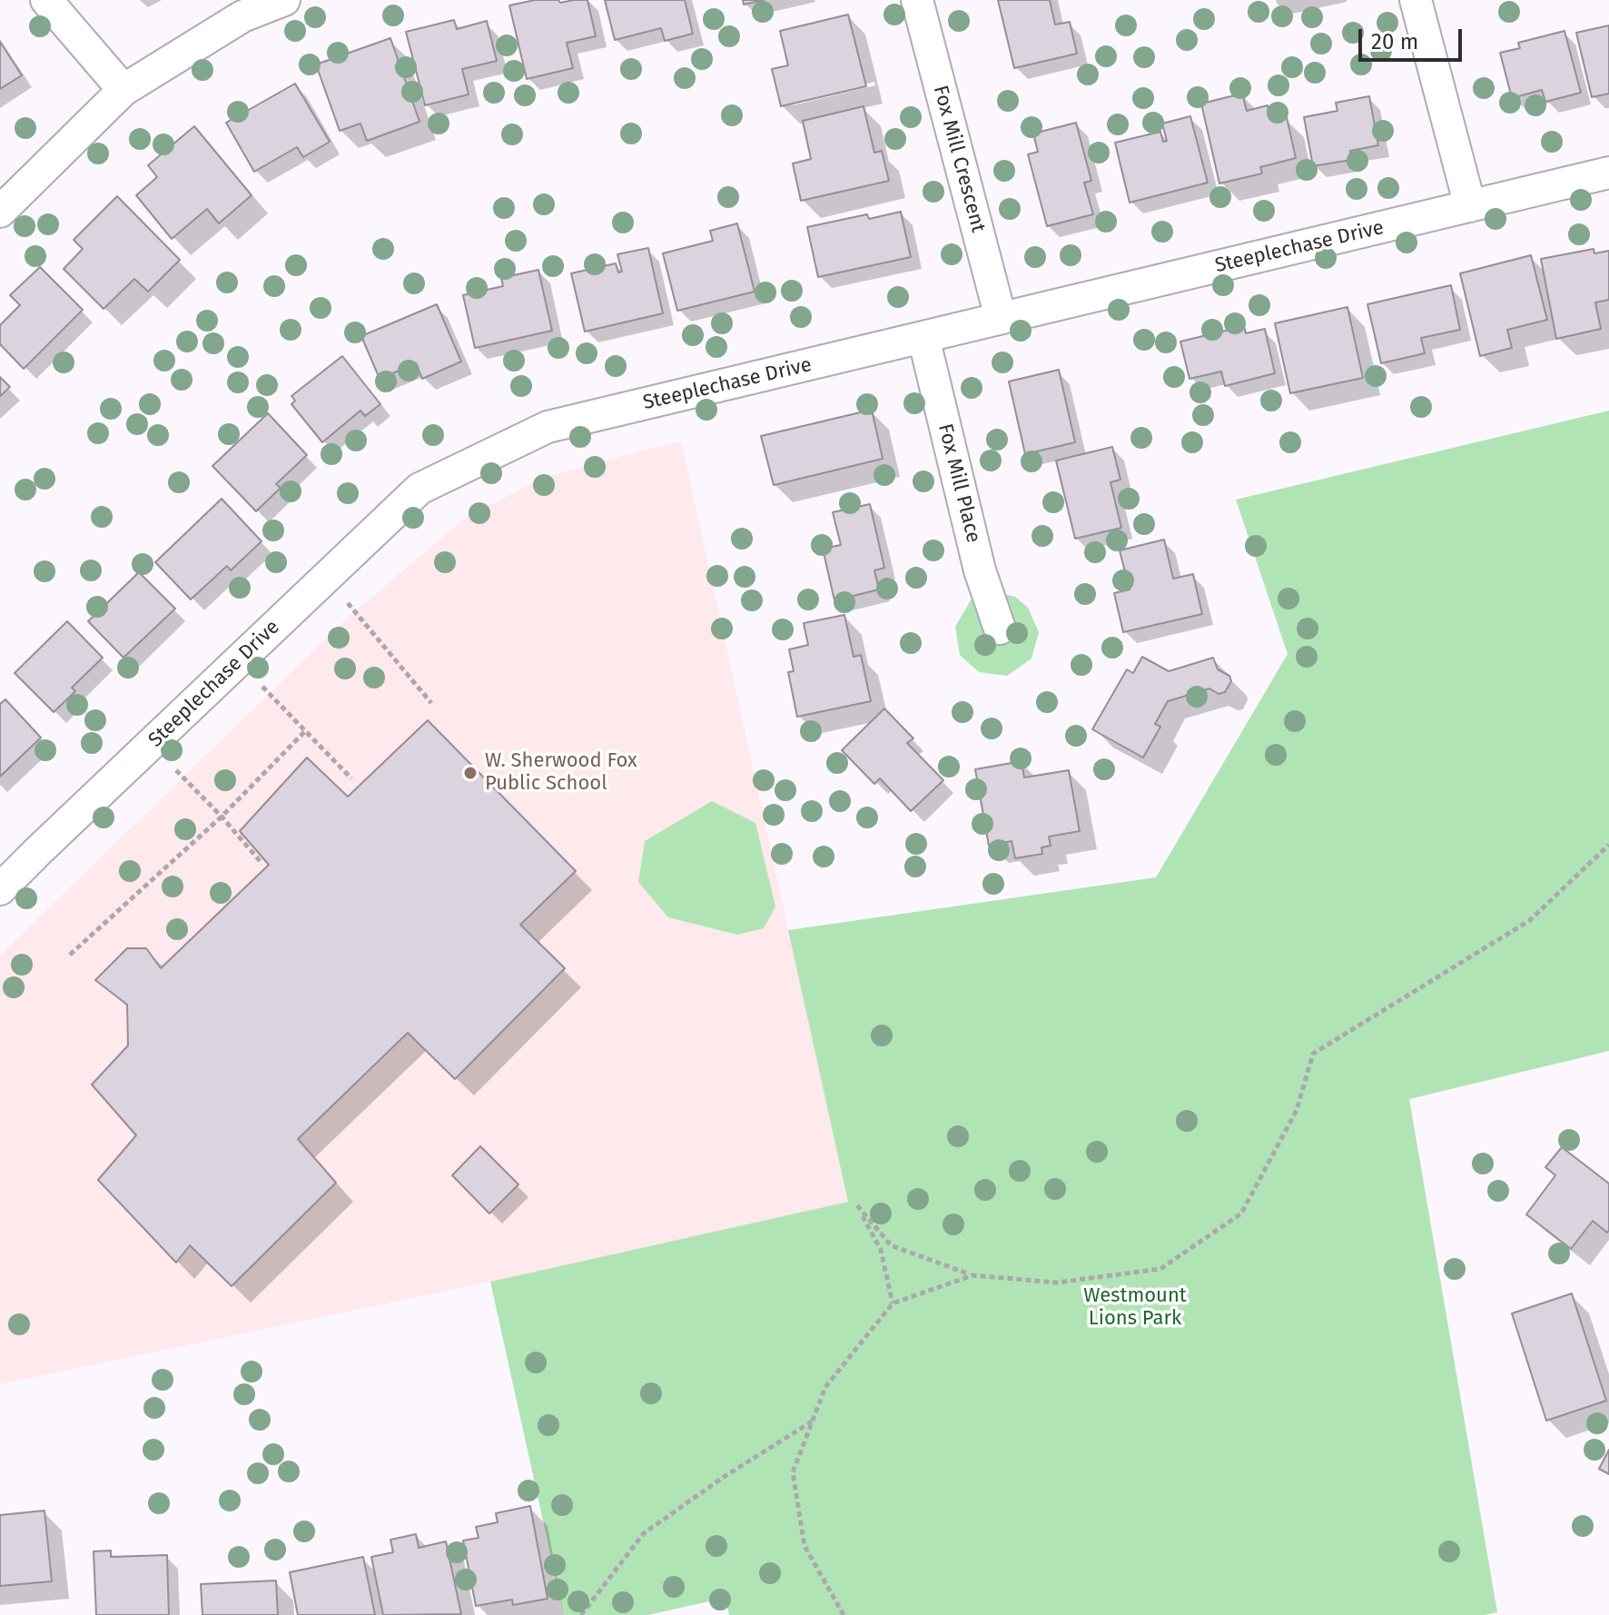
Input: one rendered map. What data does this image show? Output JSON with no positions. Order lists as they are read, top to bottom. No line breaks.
{"streets":{"street":["Fox Mill Crescent","Steeplechase Drive","Fox Mill Place"]},"crossings":[["Fox Mill Crescent","Steeplechase Drive"],["Steeplechase Drive","Fox Mill Place"]],"parks":["Westmount Lions Park"],"places":["W. Sherwood Fox Public School"],"scale_bar":"20 m"}
